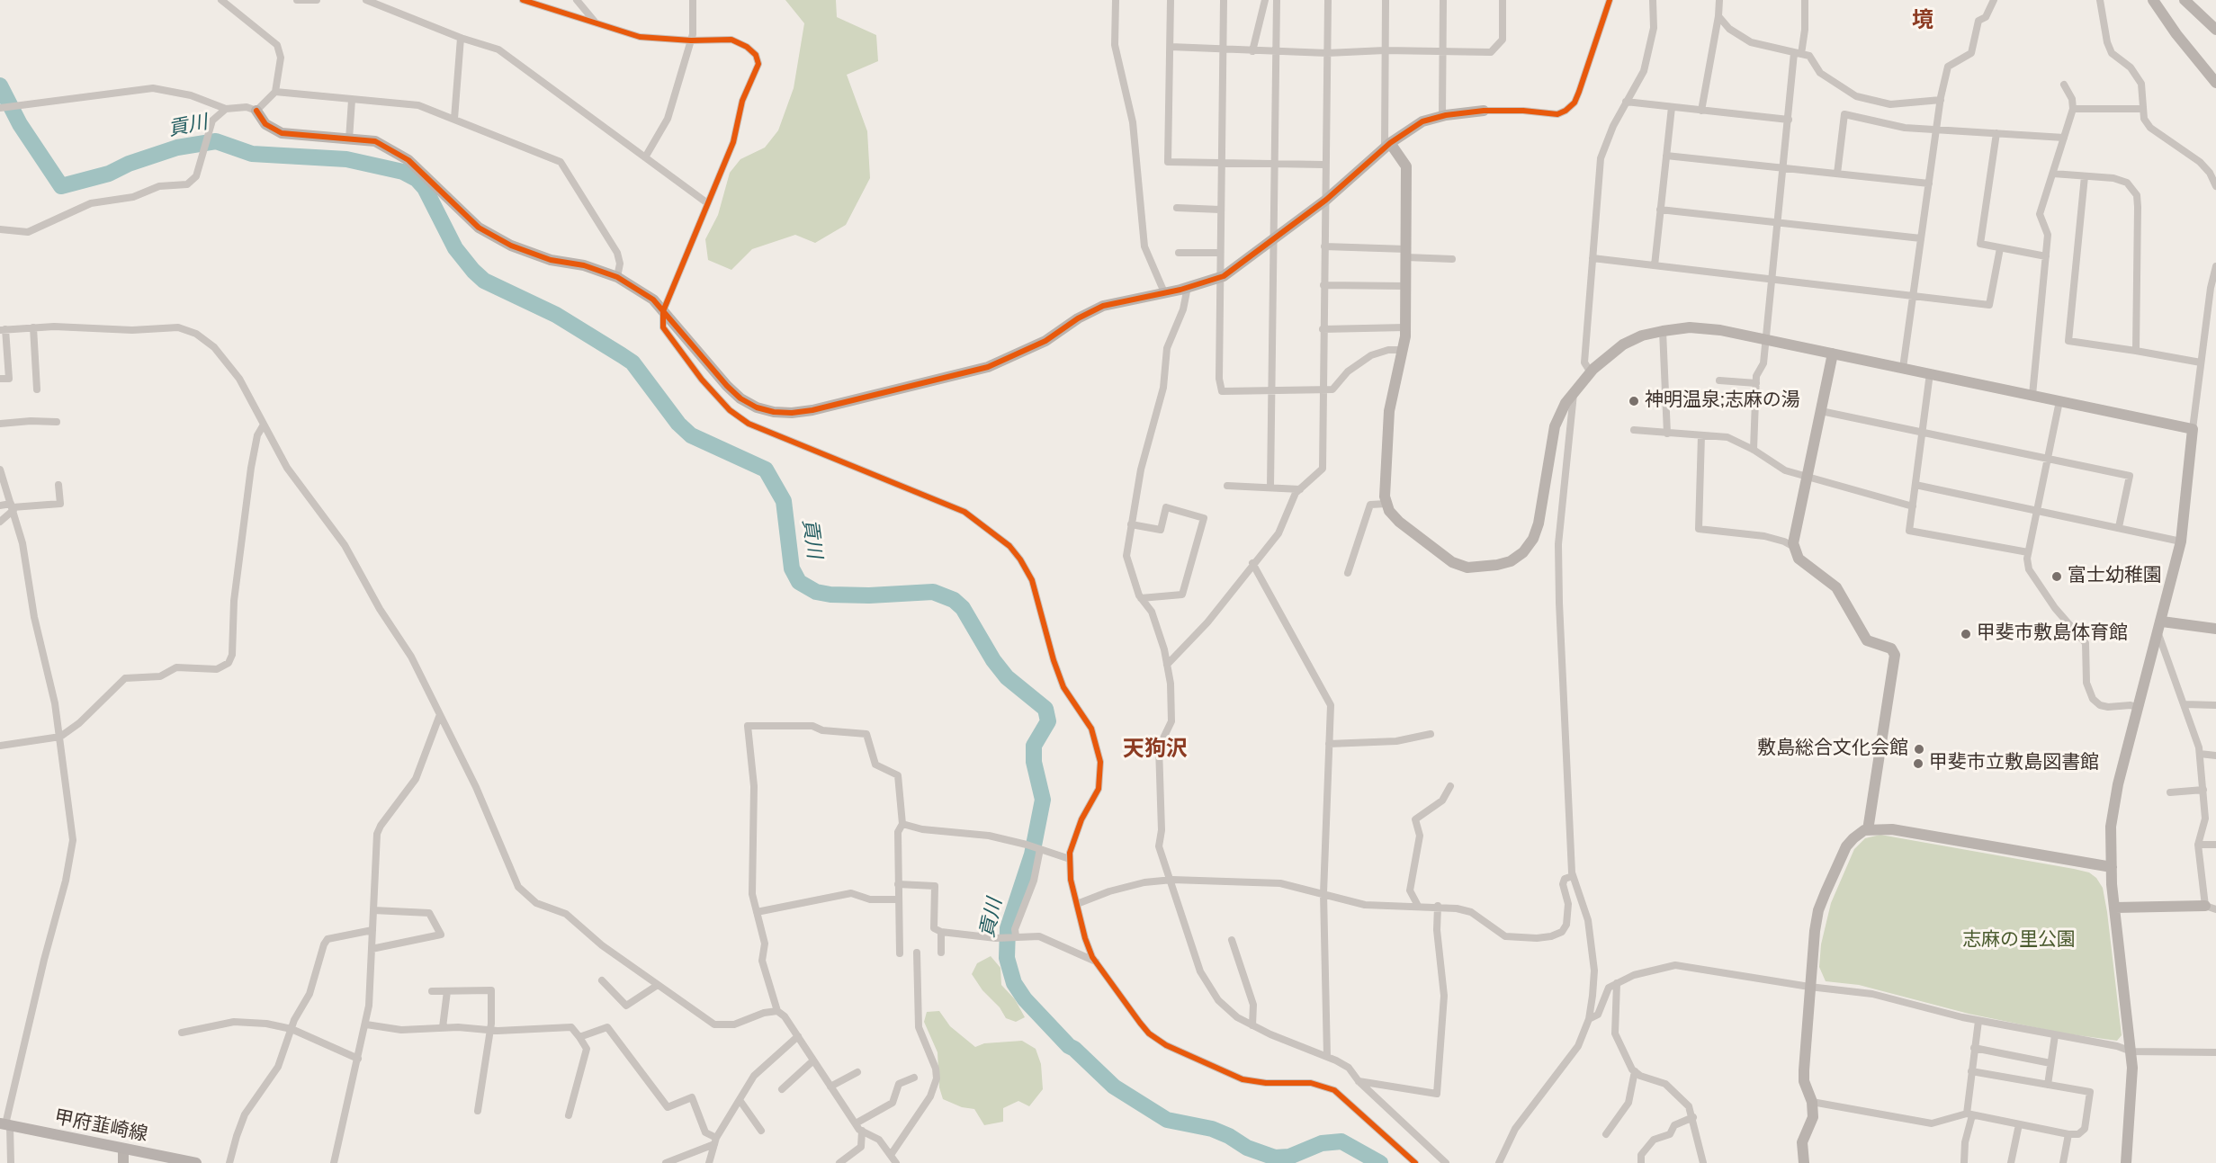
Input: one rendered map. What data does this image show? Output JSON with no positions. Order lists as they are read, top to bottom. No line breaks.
{"streets":{"main road":["甲府韮崎線"]},"districts":["境","天狗沢"],"water":["貢川"],"parks":["志麻の里公園"],"places":["神明温泉;志麻の湯","富士幼稚園","甲斐市敷島体育館","敷島総合文化会館","甲斐市立敷島図書館"]}
